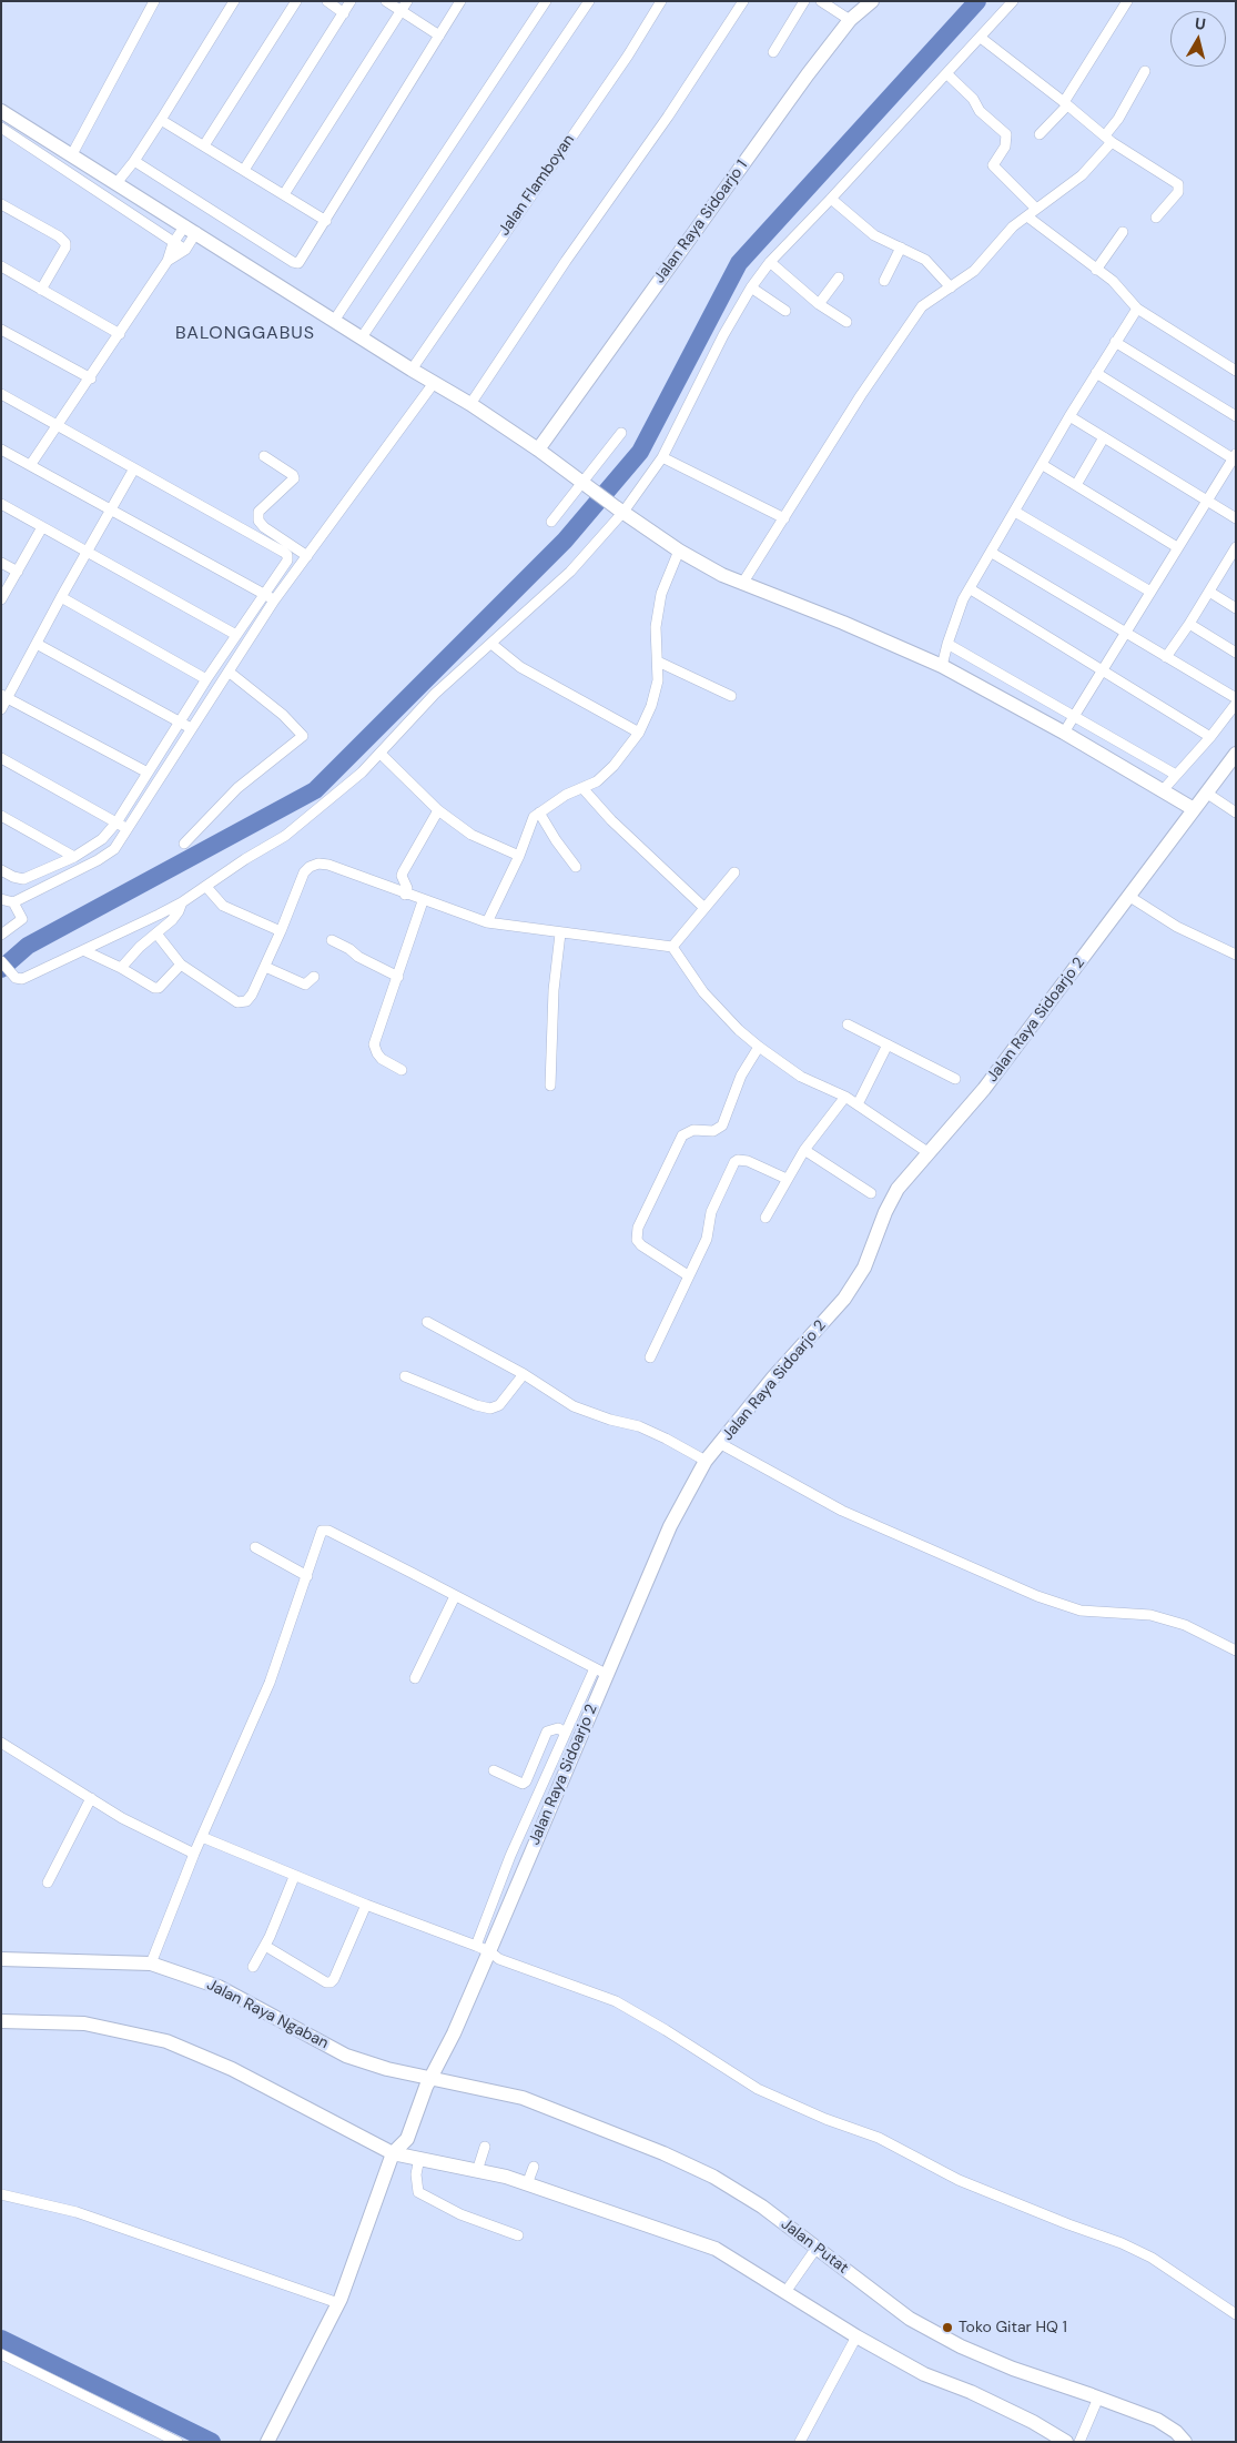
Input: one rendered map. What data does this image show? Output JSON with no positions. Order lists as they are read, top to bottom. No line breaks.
{"streets":{"street":["Jalan Flamboyan","Jalan Raya Sidoarjo 1","Jalan Raya Sidoarjo 2","Jalan Raya Ngaban","Jalan Putat"]},"crossings":[["Jalan Raya Sidoarjo 2","Jalan Raya Ngaban"],["Jalan Raya Sidoarjo 2","Jalan Putat"],["Jalan Raya Ngaban","Jalan Putat"]],"districts":["BALONGGABUS"],"places":["Toko Gitar HQ 1"],"north":"top"}
